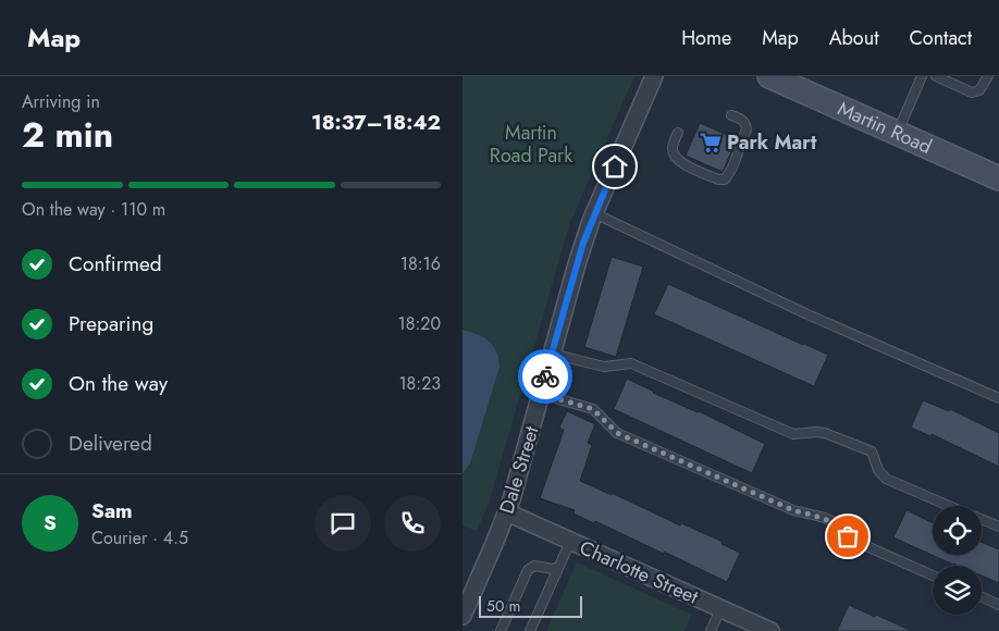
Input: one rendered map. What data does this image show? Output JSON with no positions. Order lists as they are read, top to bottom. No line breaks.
{"streets":{"street":["Martin Road","Dale Street","Charlotte Street"]},"crossings":[["Dale Street","Charlotte Street"]],"parks":["Martin Road Park"],"places":{"supermarket":["Park Mart"]},"scale_bar":"50 m","page":{"header":"Map","nav":["Home","Map","About","Contact"],"heading":["2 min","Arriving in","18:37–18:42"],"panel":["Sam","Courier · 4.5"],"bar":"On the way · 110 m","list":[["Confirmed","18:16"],["Preparing","18:20"],["On the way","18:23"],"Delivered"],"round":"S","scale":"50 m"}}
